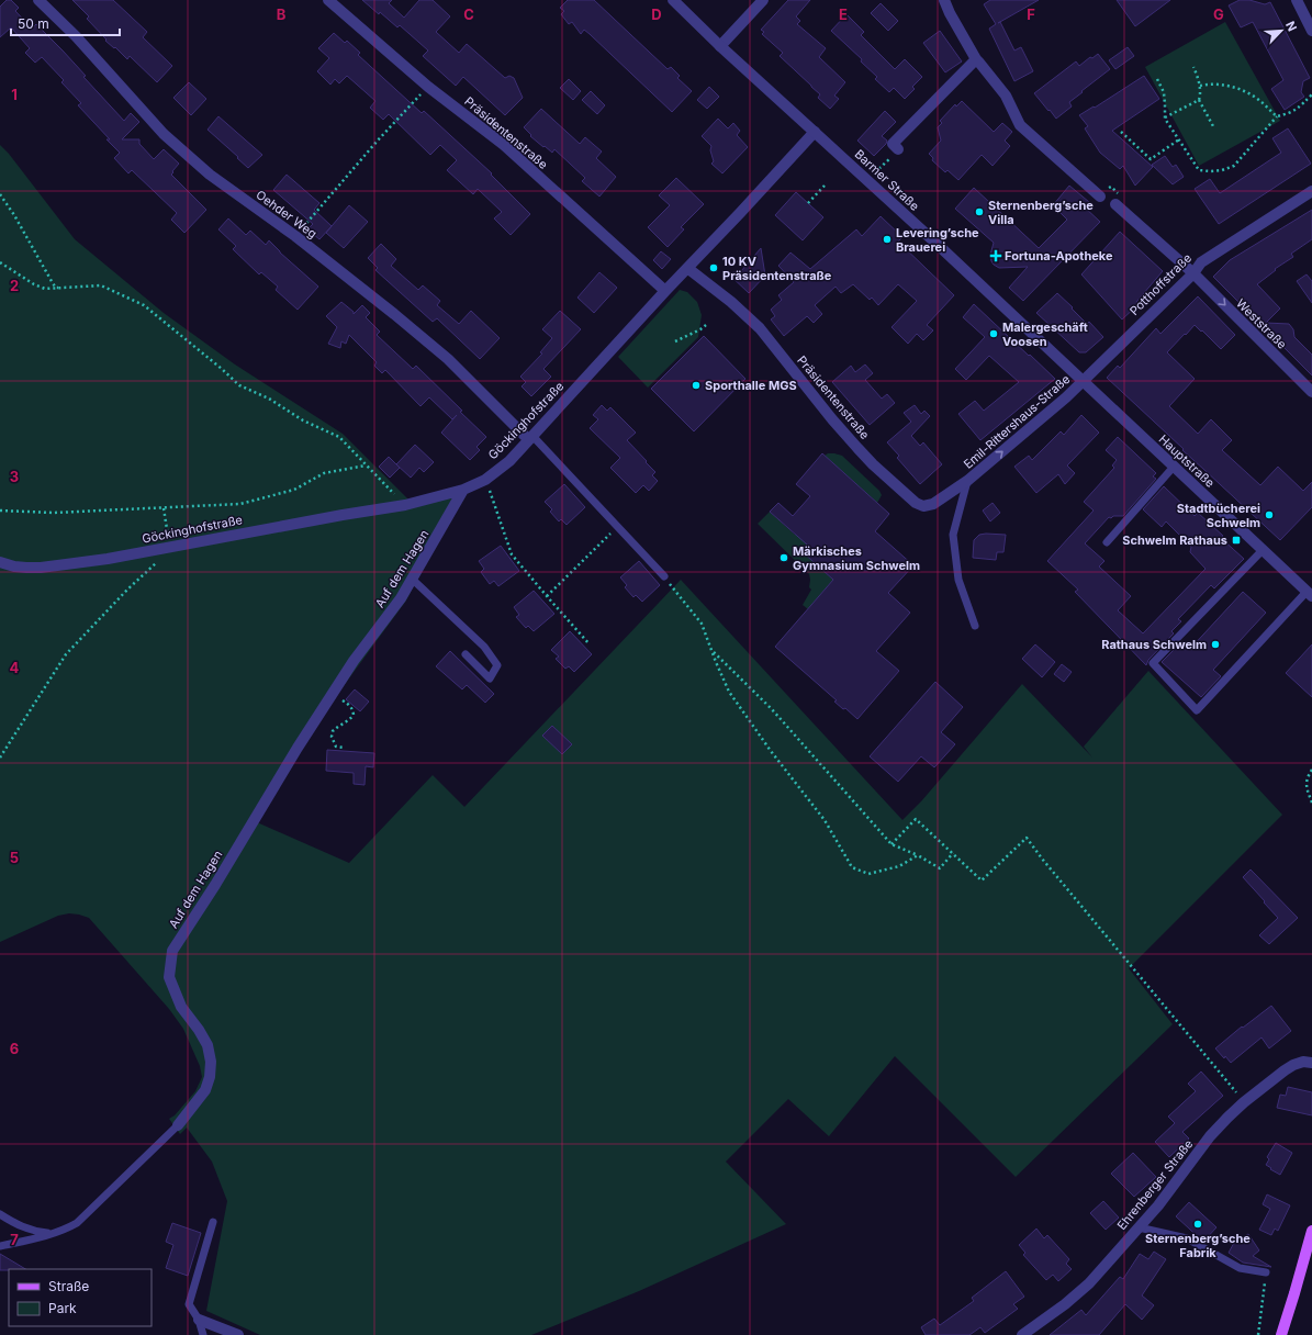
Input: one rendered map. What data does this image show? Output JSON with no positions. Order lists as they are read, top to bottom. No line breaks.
{"streets":{"street":["Präsidentenstraße","Barmer Straße","Oehder Weg","Potthoffstraße","Weststraße","Göckinghofstraße","Emil-Rittershaus-Straße","Hauptstraße","Auf dem Hagen","Ehrenberger Straße"]},"crossings":[["Präsidentenstraße","Göckinghofstraße"],["Präsidentenstraße","Emil-Rittershaus-Straße"],["Barmer Straße","Potthoffstraße"],["Barmer Straße","Göckinghofstraße"],["Barmer Straße","Emil-Rittershaus-Straße"],["Barmer Straße","Hauptstraße"],["Oehder Weg","Göckinghofstraße"],["Potthoffstraße","Weststraße"],["Potthoffstraße","Emil-Rittershaus-Straße"],["Potthoffstraße","Hauptstraße"],["Göckinghofstraße","Auf dem Hagen"],["Emil-Rittershaus-Straße","Hauptstraße"]],"one_way":["Weststraße","Emil-Rittershaus-Straße"],"places":{"other":["Sternenberg’sche Villa","Levering’sche Brauerei","10 KV Präsidentenstraße","Malergeschäft Voosen","Sporthalle MGS","Stadtbücherei Schwelm","Märkisches Gymnasium Schwelm","Rathaus Schwelm","Sternenberg’sche Fabrik"],"health":["Fortuna-Apotheke"],"transit":["Schwelm Rathaus"]},"legend":["Straße","Park"],"scale_bar":"50 m","north":"top right","grid":{"columns":["B","C","D","E","F","G"],"rows":["1","2","3","4","5","6","7"]}}
